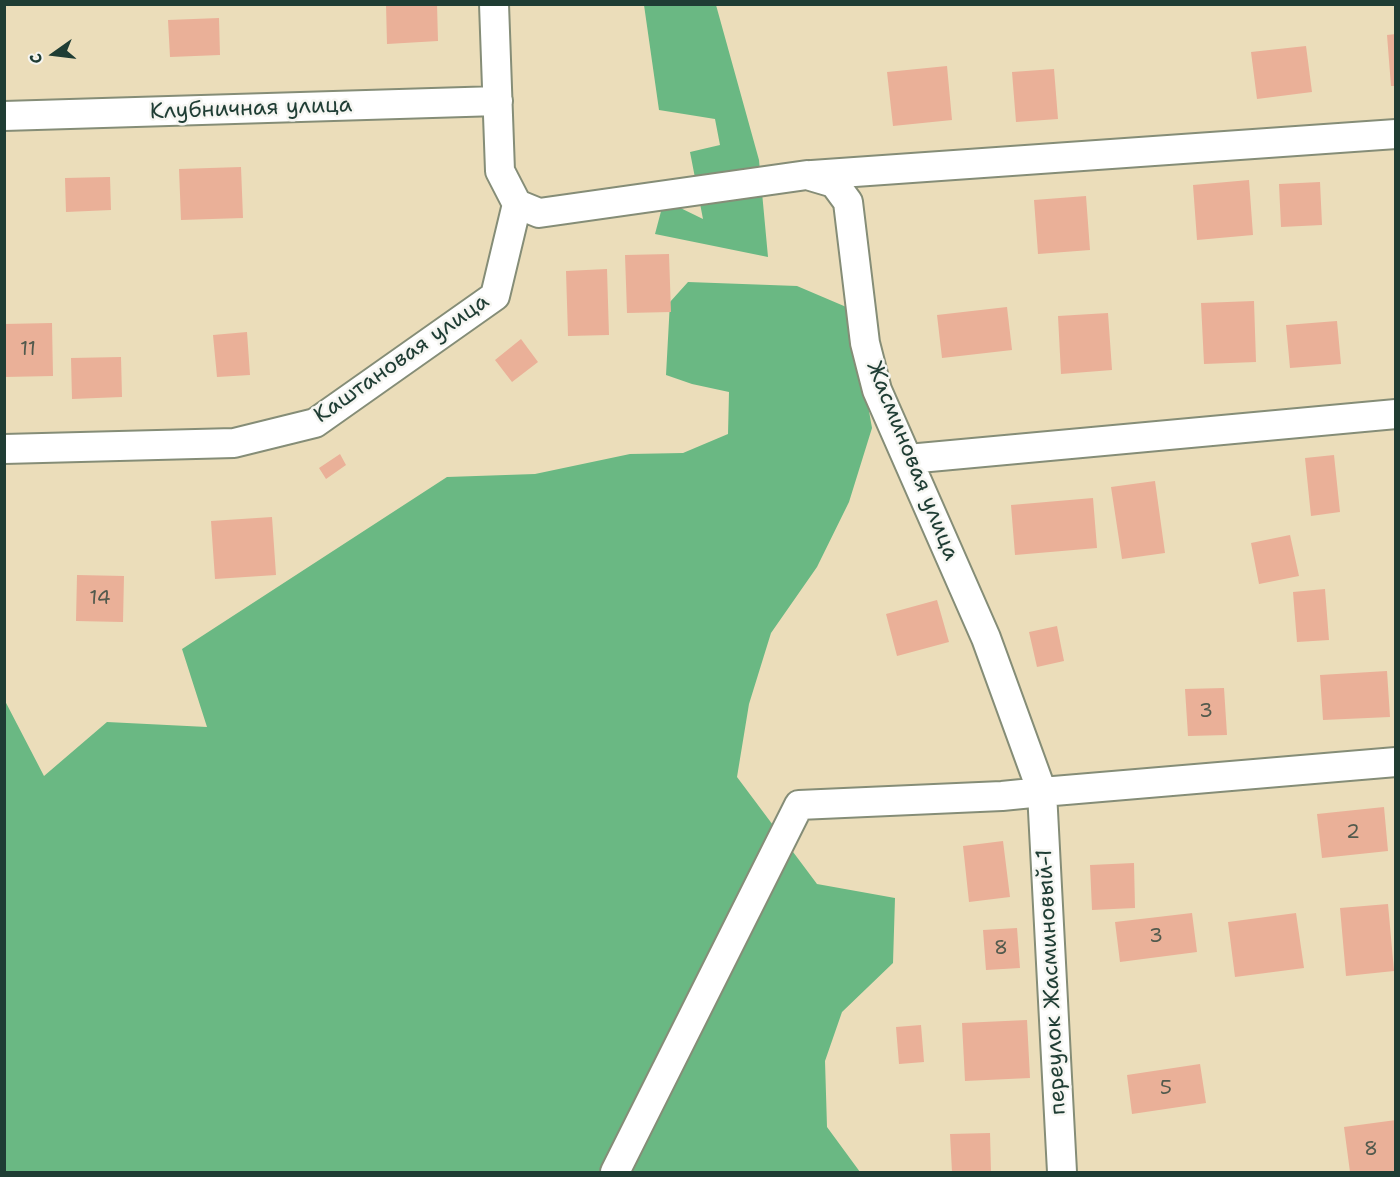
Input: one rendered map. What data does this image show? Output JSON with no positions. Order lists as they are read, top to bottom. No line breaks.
{"streets":{"street":["Клубничная улица","Каштановая улица","Жасминовая улица","переулок Жасминовый-1"]},"crossings":[["Каштановая улица","Жасминовая улица"],["Жасминовая улица","переулок Жасминовый-1"]],"house_numbers":["11","14","3","2","3","8","5","8"],"north":"left"}
